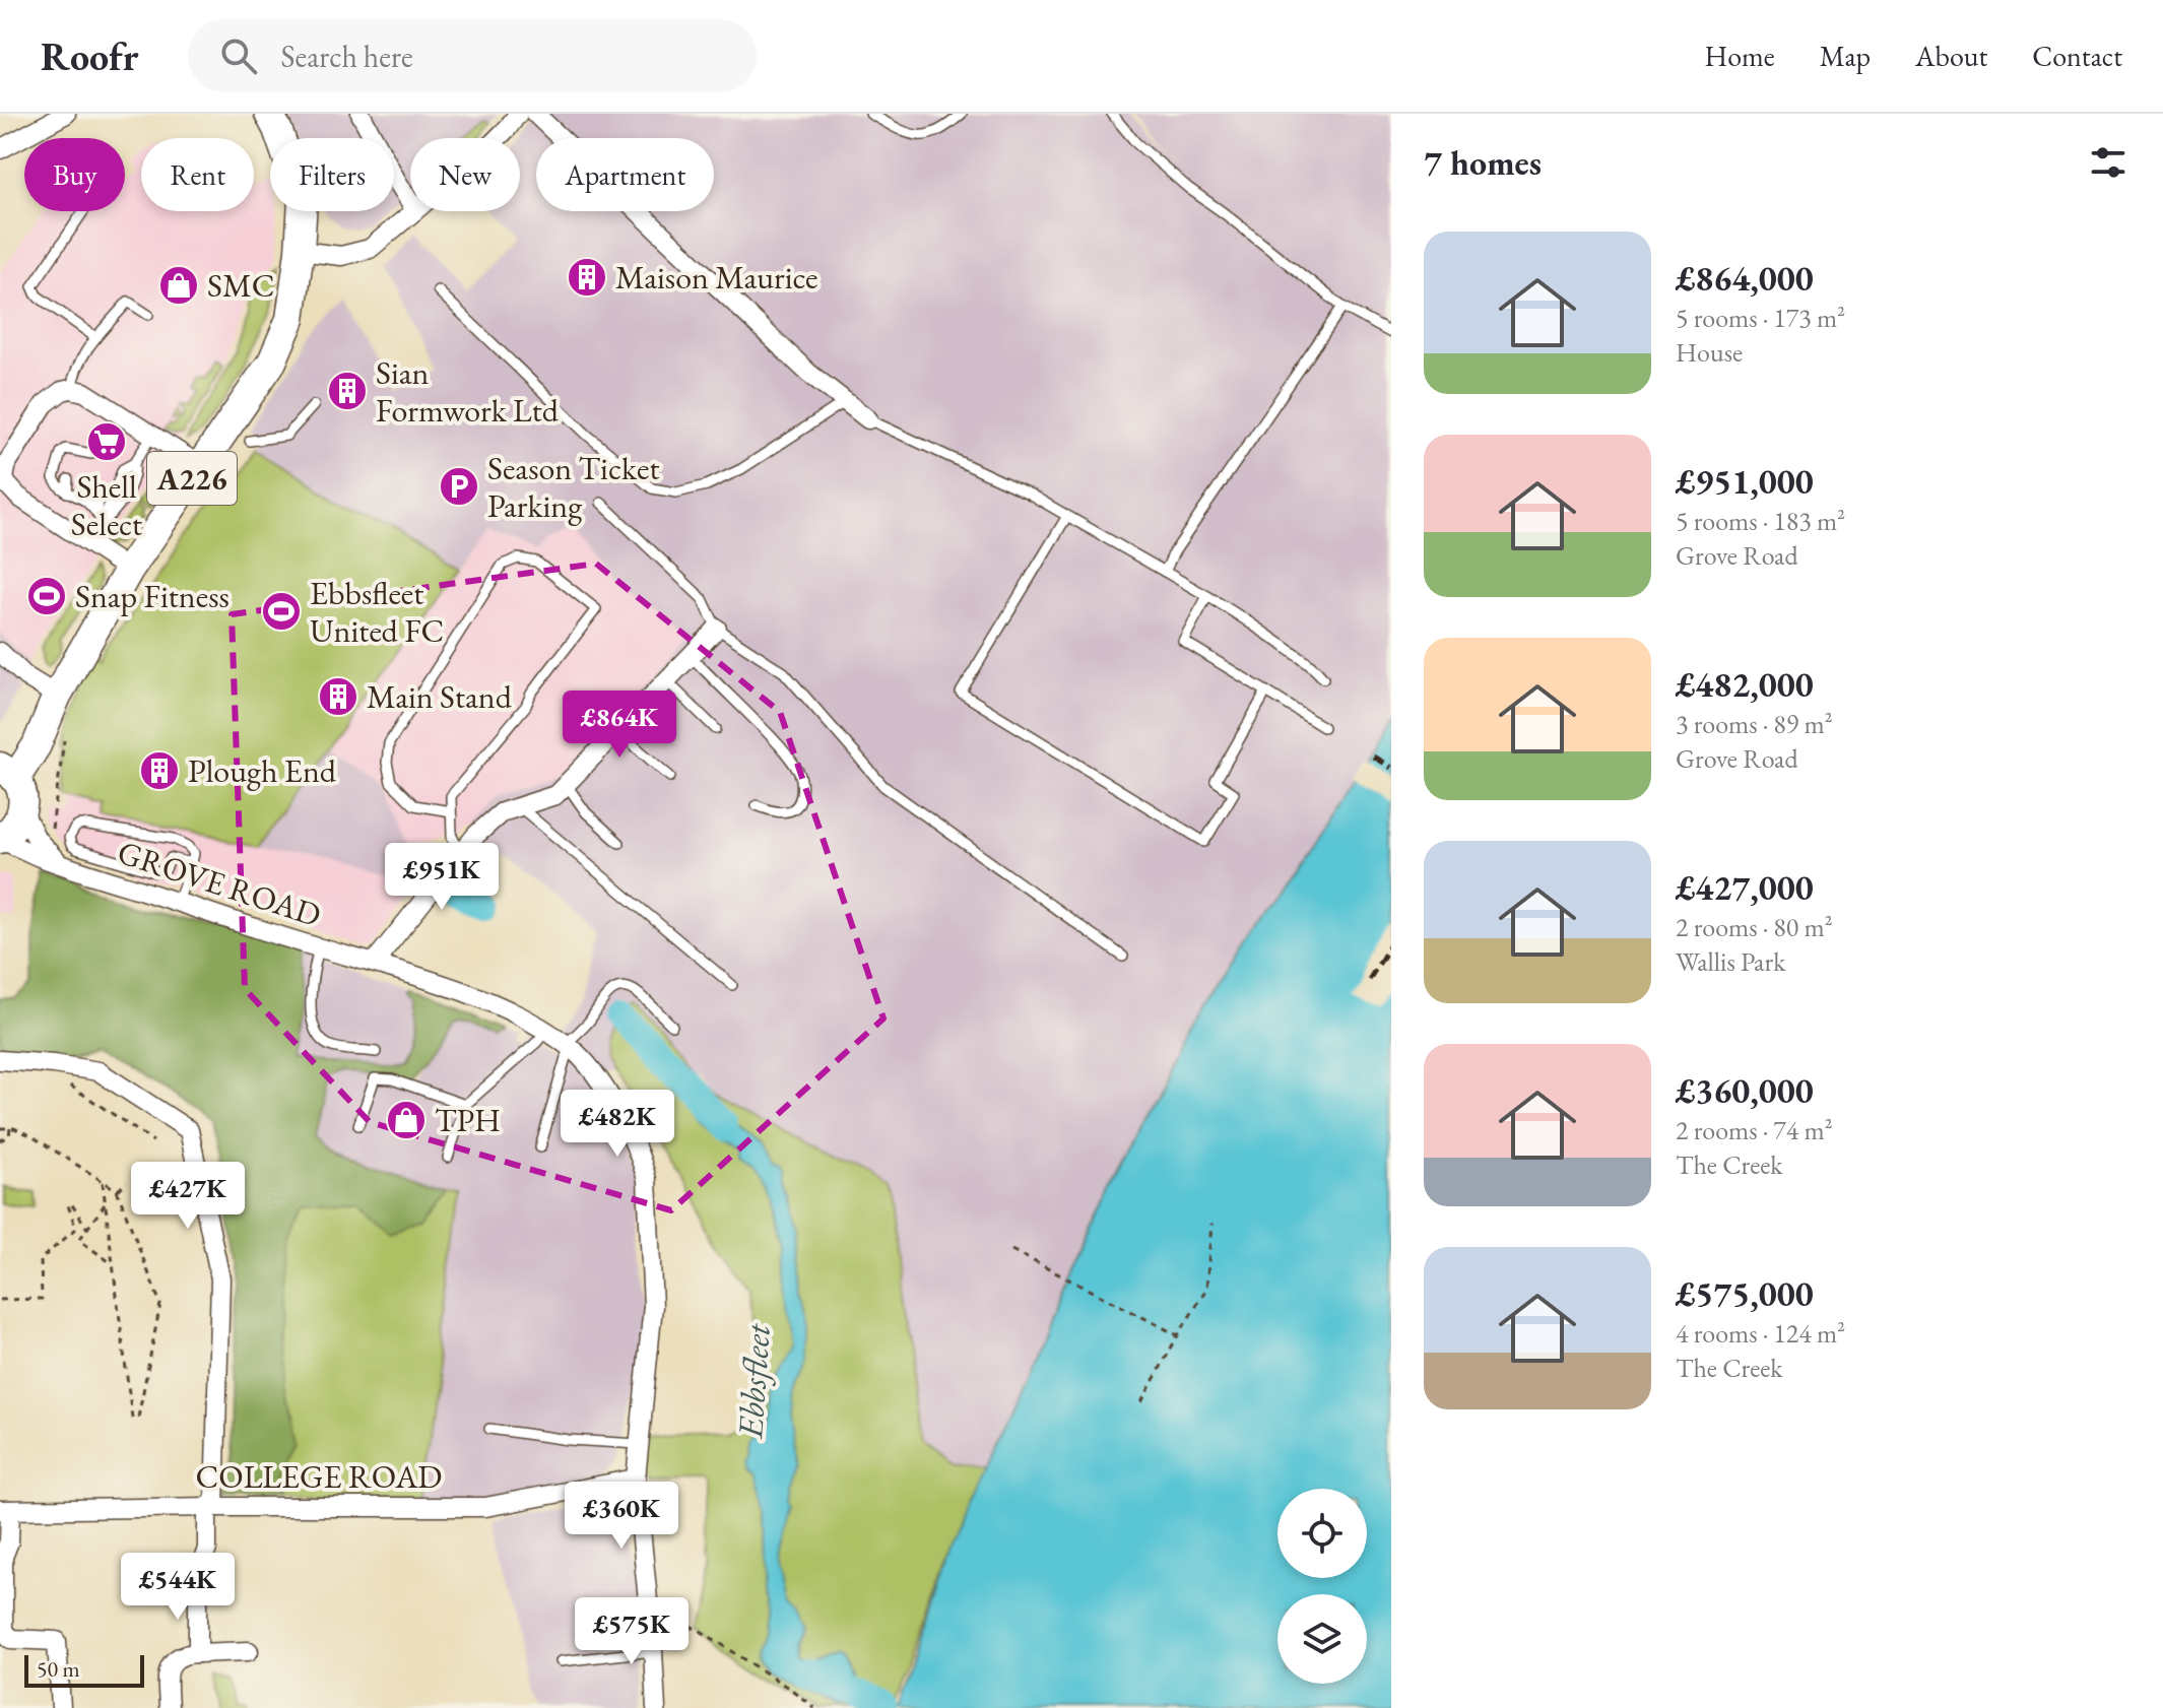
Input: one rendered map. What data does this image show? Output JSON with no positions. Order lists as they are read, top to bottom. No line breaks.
{"streets":{"main road":["A226"],"street":["GROVE ROAD","COLLEGE ROAD"]},"crossings":[["GROVE ROAD","COLLEGE ROAD"]],"water":["Ebbsfleet"],"places":{"building":["Maison Maurice","Sian Formwork Ltd","Main Stand","Plough End"],"shop":["SMC","TPH"],"supermarket":["Shell Select"],"parking":["Season Ticket Parking"],"sports":["Snap Fitness","Ebbsfleet United FC"]},"scale_bar":"50 m","page":{"header":"Roofr","search":"Search here","nav":["Home","Map","About","Contact"],"heading":"7 homes","chip":["Buy","Rent","Filters","New","Apartment"],"list":[{"name":"£864,000","note":"5 rooms · 173 m² · House"},{"name":"£951,000","note":"5 rooms · 183 m² · Grove Road"},{"name":"£482,000","note":"3 rooms · 89 m² · Grove Road"},{"name":"£427,000","note":"2 rooms · 80 m² · Wallis Park"},{"name":"£360,000","note":"2 rooms · 74 m² · The Creek"},{"name":"£575,000","note":"4 rooms · 124 m² · The Creek"}],"price":["£864K","£951K","£482K","£427K","£360K","£544K","£575K"],"scale":"50 m"}}
